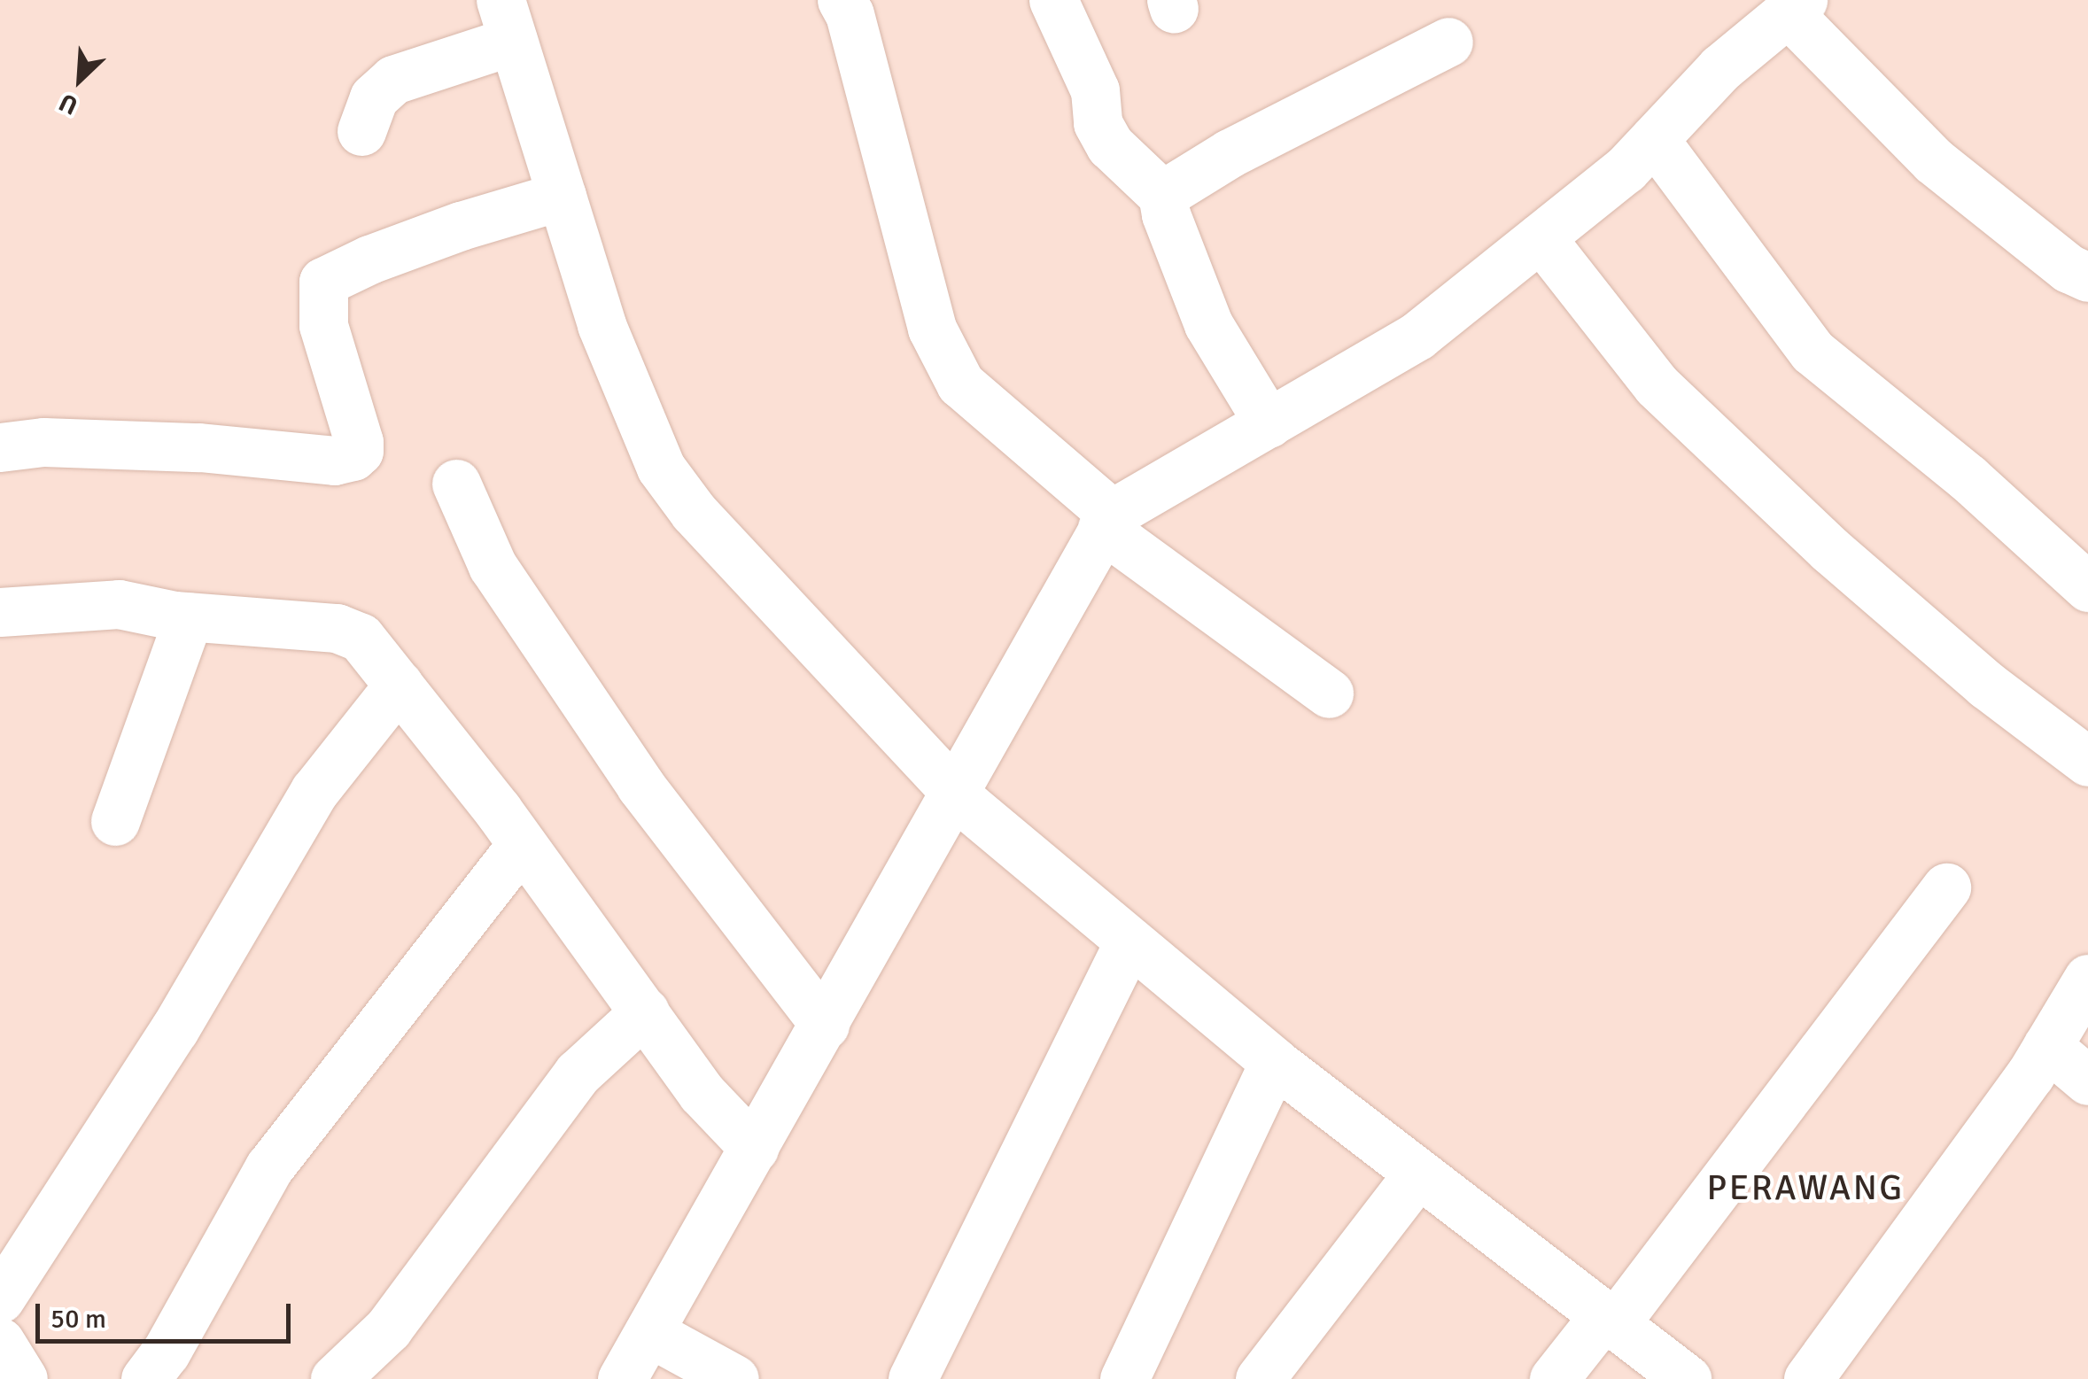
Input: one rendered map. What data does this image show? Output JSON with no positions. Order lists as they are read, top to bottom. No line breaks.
{"districts":["PERAWANG"],"scale_bar":"50 m","north":"bottom left"}
